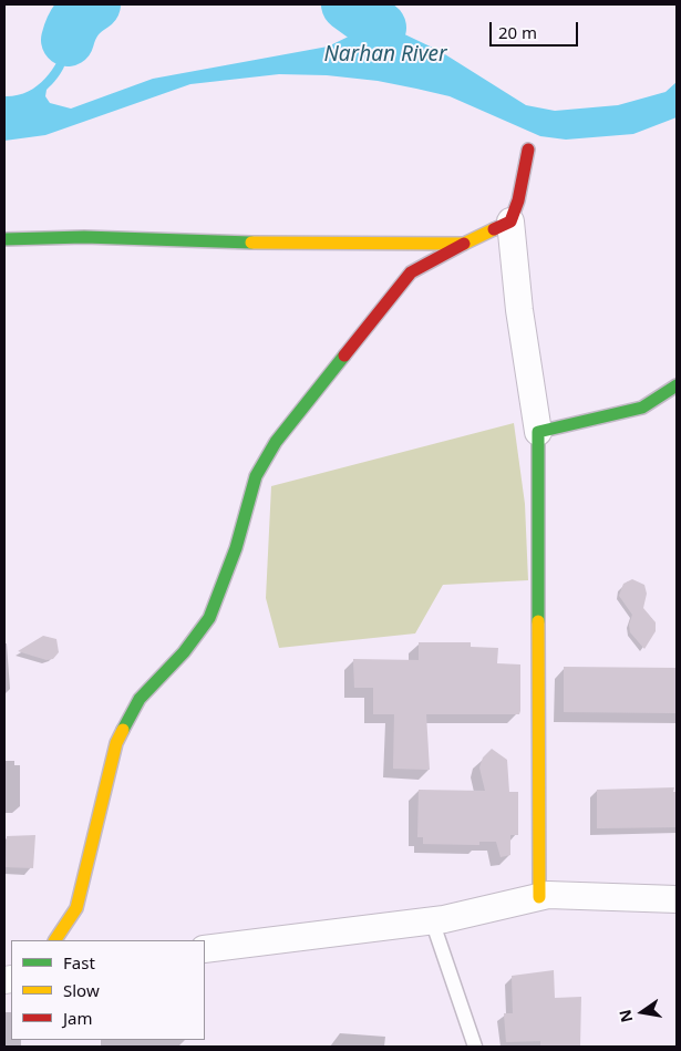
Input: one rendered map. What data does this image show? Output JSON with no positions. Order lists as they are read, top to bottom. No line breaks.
{"water":["Narhan River"],"legend":["Fast","Slow","Jam"],"scale_bar":"20 m","north":"left"}
